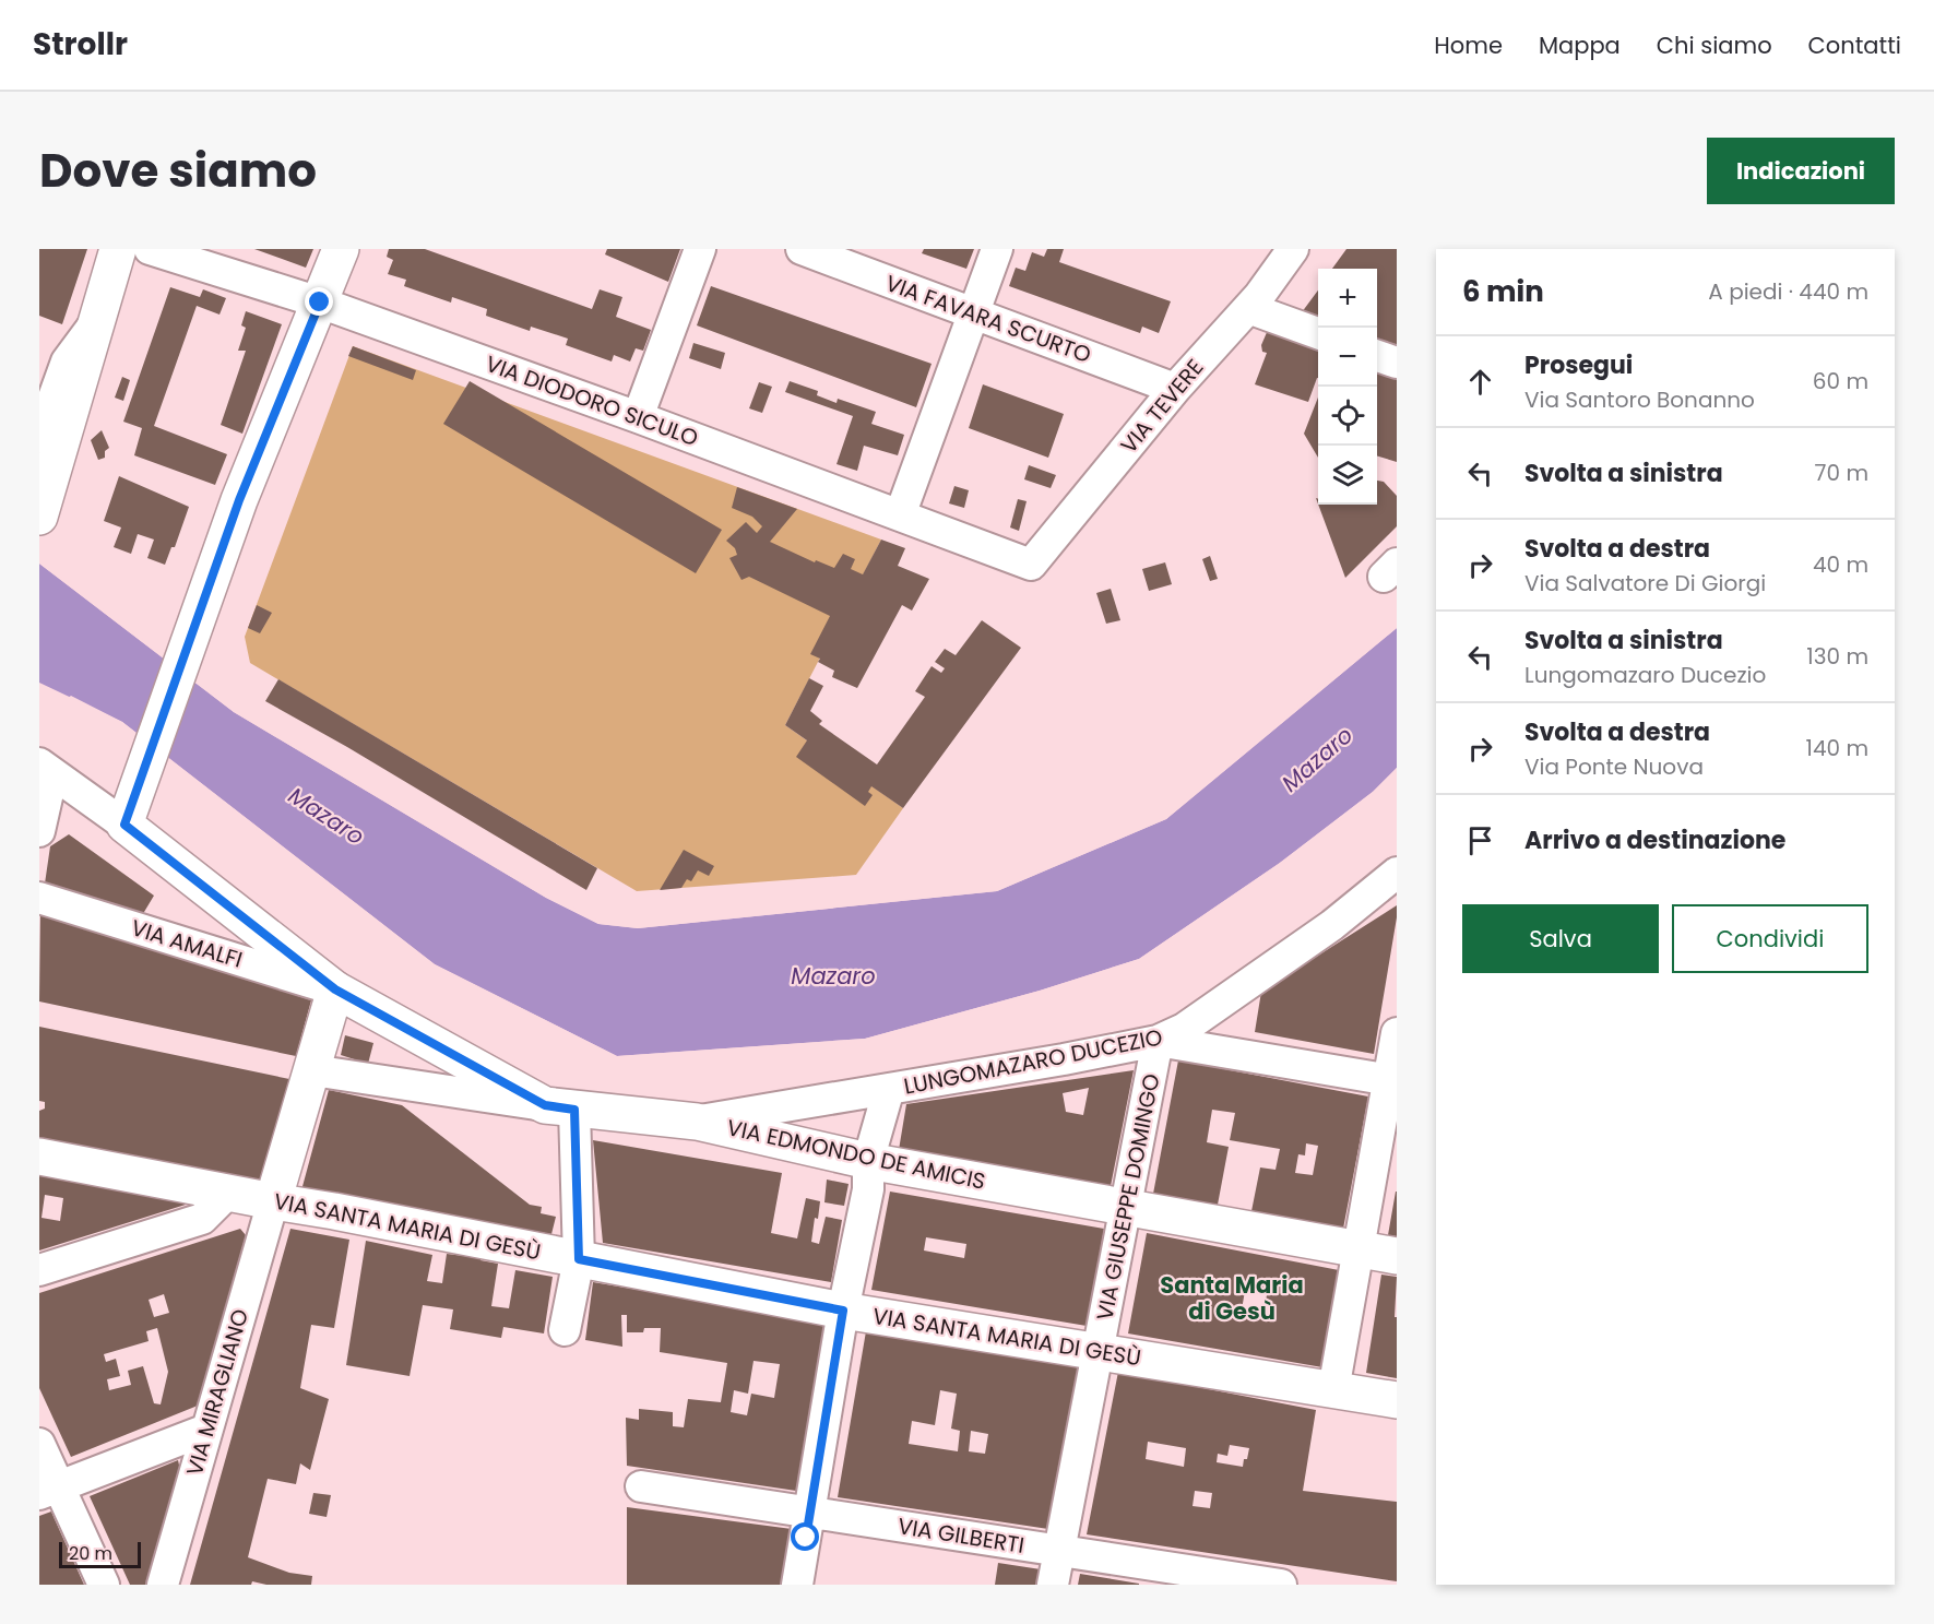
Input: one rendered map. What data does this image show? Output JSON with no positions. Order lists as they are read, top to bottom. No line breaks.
{"streets":{"street":["VIA FAVARA SCURTO","VIA DIODORO SICULO","VIA TEVERE","VIA AMALFI","LUNGOMAZARO DUCEZIO","VIA EDMONDO DE AMICIS","VIA GIUSEPPE DOMINGO","VIA SANTA MARIA DI GESÙ","VIA MIRAGLIANO","VIA GILBERTI"]},"crossings":[["VIA FAVARA SCURTO","VIA TEVERE"],["VIA DIODORO SICULO","VIA TEVERE"],["LUNGOMAZARO DUCEZIO","VIA EDMONDO DE AMICIS"],["LUNGOMAZARO DUCEZIO","VIA GIUSEPPE DOMINGO"],["VIA EDMONDO DE AMICIS","VIA GIUSEPPE DOMINGO"],["VIA GIUSEPPE DOMINGO","VIA SANTA MARIA DI GESÙ"],["VIA GIUSEPPE DOMINGO","VIA GILBERTI"],["VIA SANTA MARIA DI GESÙ","VIA MIRAGLIANO"]],"districts":["Santa Maria di Gesù"],"water":["Mazaro"],"scale_bar":"20 m","page":{"header":"Strollr","nav":["Home","Mappa","Chi siamo","Contatti"],"title":"Dove siamo","buttons":["Indicazioni",["Salva","Condividi"]],"heading":["6 min","A piedi · 440 m"],"map_buttons":["+","−"],"list":[["Prosegui","Via Santoro Bonanno","60 m"],["Svolta a sinistra","70 m"],["Svolta a destra","Via Salvatore Di Giorgi","40 m"],["Svolta a sinistra","Lungomazaro Ducezio","130 m"],["Svolta a destra","Via Ponte Nuova","140 m"],"Arrivo a destinazione"],"scale":"20 m"}}
